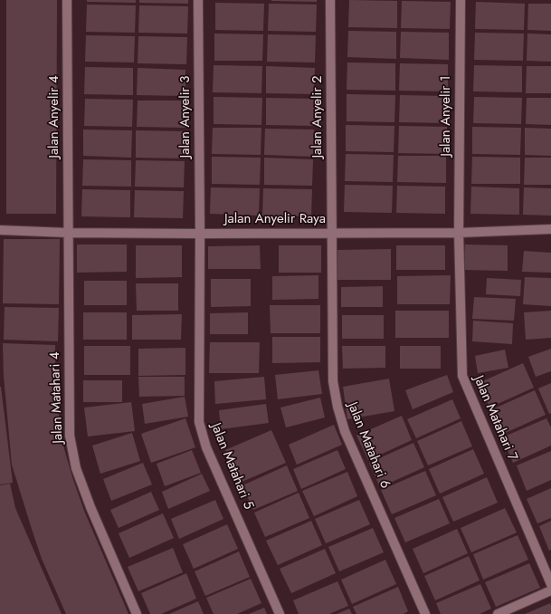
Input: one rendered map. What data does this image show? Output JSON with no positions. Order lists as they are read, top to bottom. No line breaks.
{"streets":{"street":["Jalan Anyelir 1","Jalan Anyelir 4","Jalan Anyelir 3","Jalan Anyelir 2","Jalan Anyelir Raya","Jalan Matahari 4","Jalan Matahari 7","Jalan Matahari 6","Jalan Matahari 5"]},"crossings":[["Jalan Anyelir 1","Jalan Anyelir Raya"],["Jalan Anyelir 1","Jalan Matahari 7"],["Jalan Anyelir 4","Jalan Anyelir Raya"],["Jalan Anyelir 4","Jalan Matahari 4"],["Jalan Anyelir 3","Jalan Anyelir Raya"],["Jalan Anyelir 3","Jalan Matahari 5"],["Jalan Anyelir 2","Jalan Anyelir Raya"],["Jalan Anyelir 2","Jalan Matahari 6"],["Jalan Anyelir Raya","Jalan Matahari 4"],["Jalan Anyelir Raya","Jalan Matahari 7"],["Jalan Anyelir Raya","Jalan Matahari 6"],["Jalan Anyelir Raya","Jalan Matahari 5"]]}
